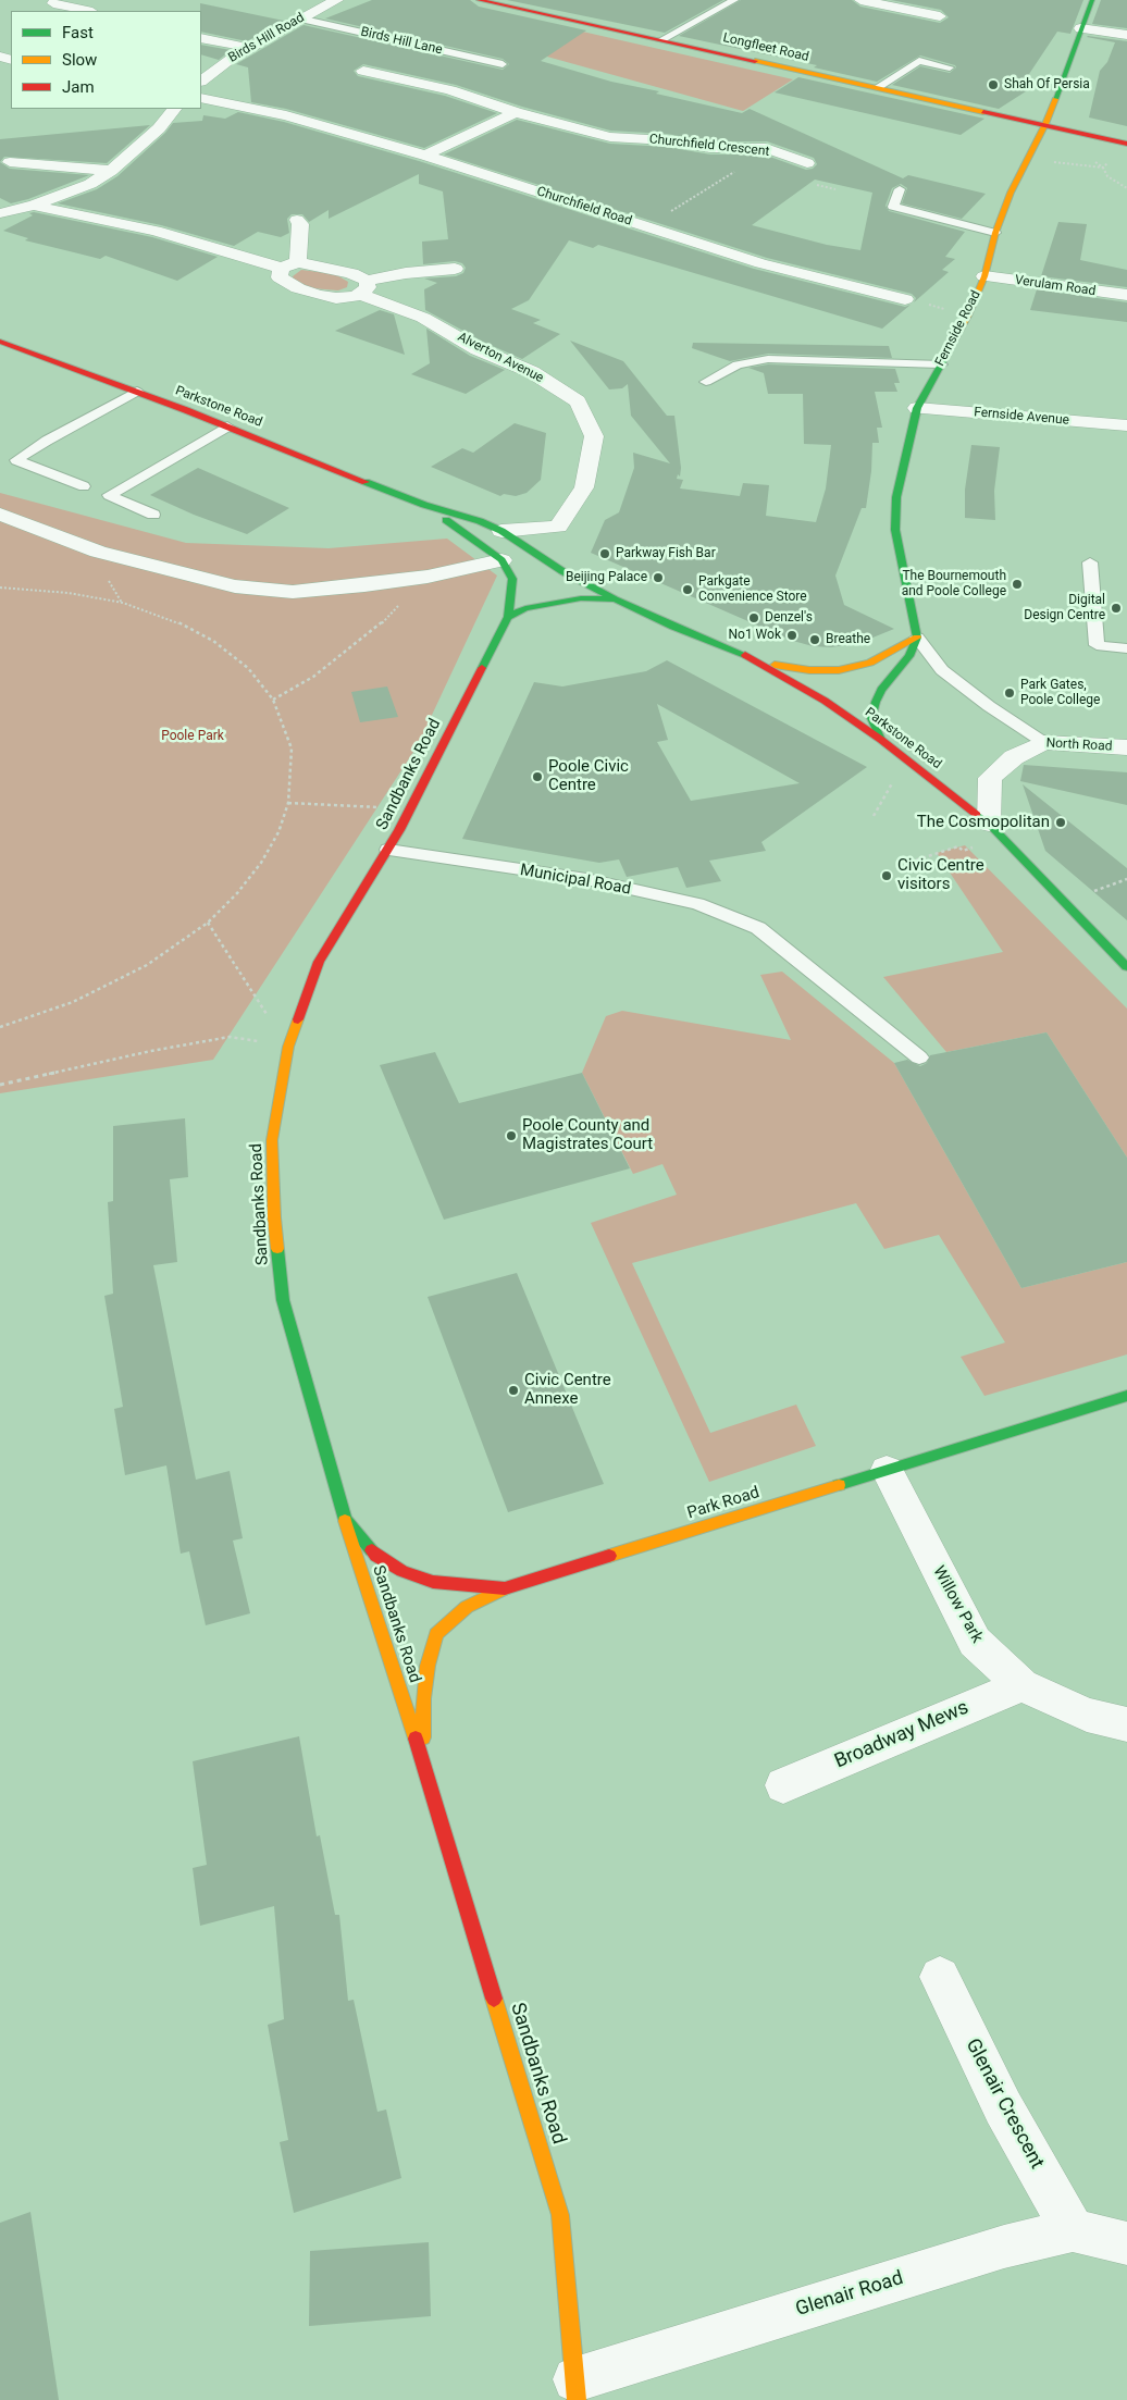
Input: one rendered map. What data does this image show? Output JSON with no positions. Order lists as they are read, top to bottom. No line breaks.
{"streets":{"main road":["Longfleet Road","Fernside Road","Parkstone Road","Sandbanks Road","Park Road"],"street":["Birds Hill Road","Churchfield Crescent","Churchfield Road","Verulam Road","Alverton Avenue","Fernside Avenue","North Road","Willow Park","Broadway Mews","Glenair Crescent","Glenair Road"],"lane":["Birds Hill Lane","Municipal Road"]},"crossings":[["Birds Hill Road","Birds Hill Lane"],["Longfleet Road","Fernside Road"],["Verulam Road","Fernside Road"],["Fernside Road","Fernside Avenue"],["Fernside Road","North Road"],["Alverton Avenue","Parkstone Road"],["Parkstone Road","North Road"],["Parkstone Road","Sandbanks Road"],["Sandbanks Road","Municipal Road"],["Sandbanks Road","Park Road"],["Sandbanks Road","Glenair Road"],["Park Road","Willow Park"],["Willow Park","Broadway Mews"],["Glenair Crescent","Glenair Road"]],"parks":["Poole Park"],"places":["Shah Of Persia","Parkway Fish Bar","Beijing Palace","The Bournemouth and Poole College","Parkgate Convenience Store","Digital Design Centre","Denzel's","No1 Wok","Breathe","Park Gates, Poole College","Poole Civic Centre","The Cosmopolitan","Civic Centre visitors","Poole County and Magistrates Court","Civic Centre Annexe"],"legend":["Fast","Slow","Jam"]}
